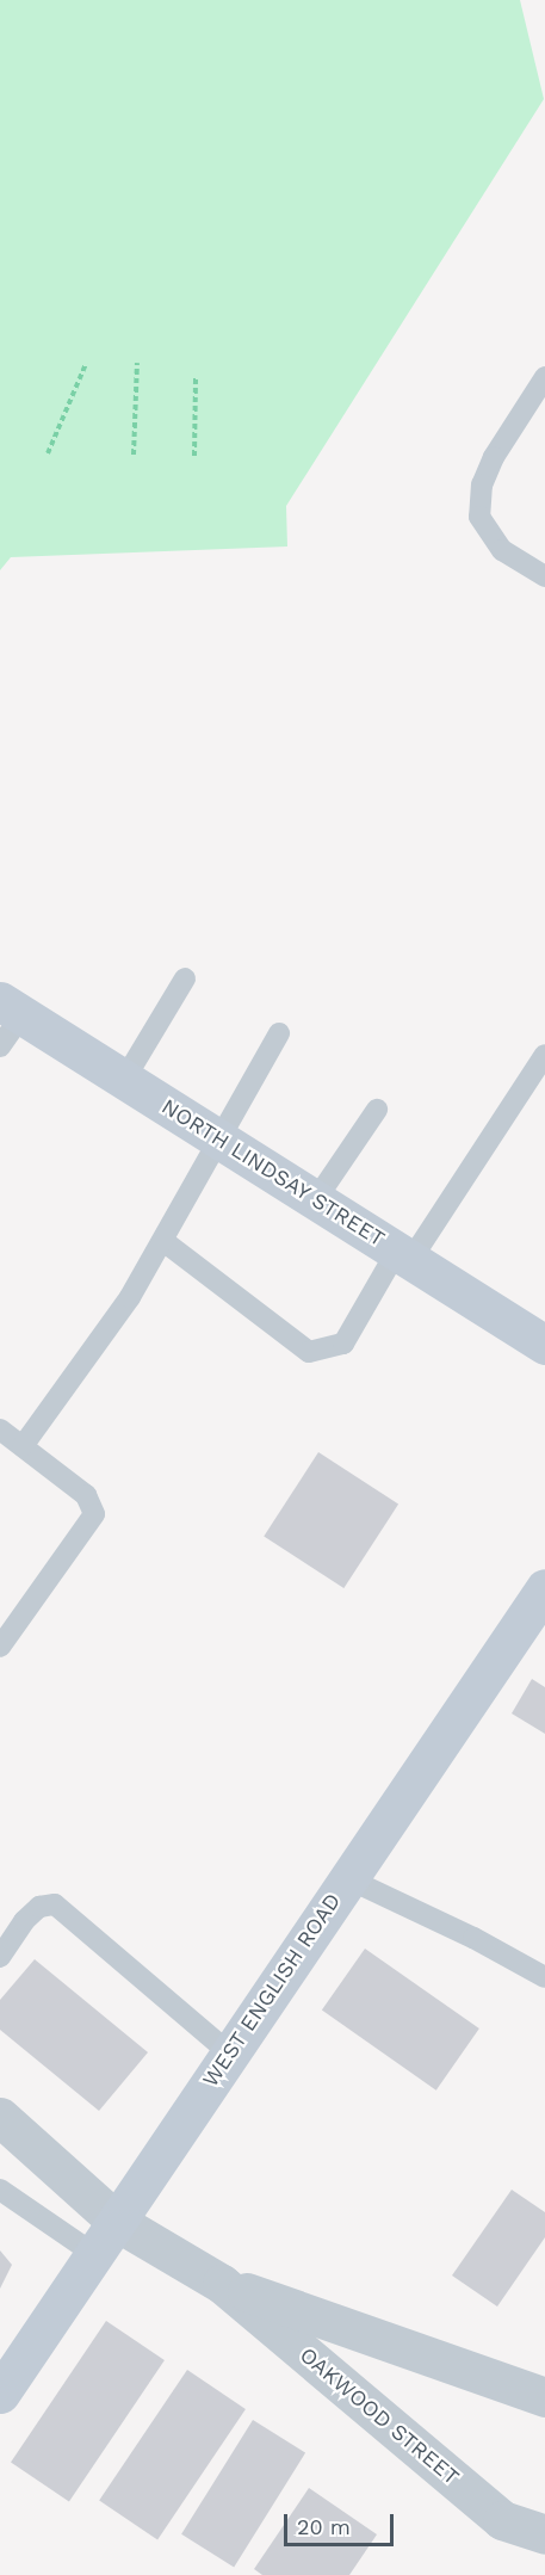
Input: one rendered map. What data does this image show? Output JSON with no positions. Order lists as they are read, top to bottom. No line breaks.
{"streets":{"main road":["NORTH LINDSAY STREET","WEST ENGLISH ROAD"],"street":["OAKWOOD STREET"]},"crossings":[["WEST ENGLISH ROAD","OAKWOOD STREET"]],"scale_bar":"20 m"}
